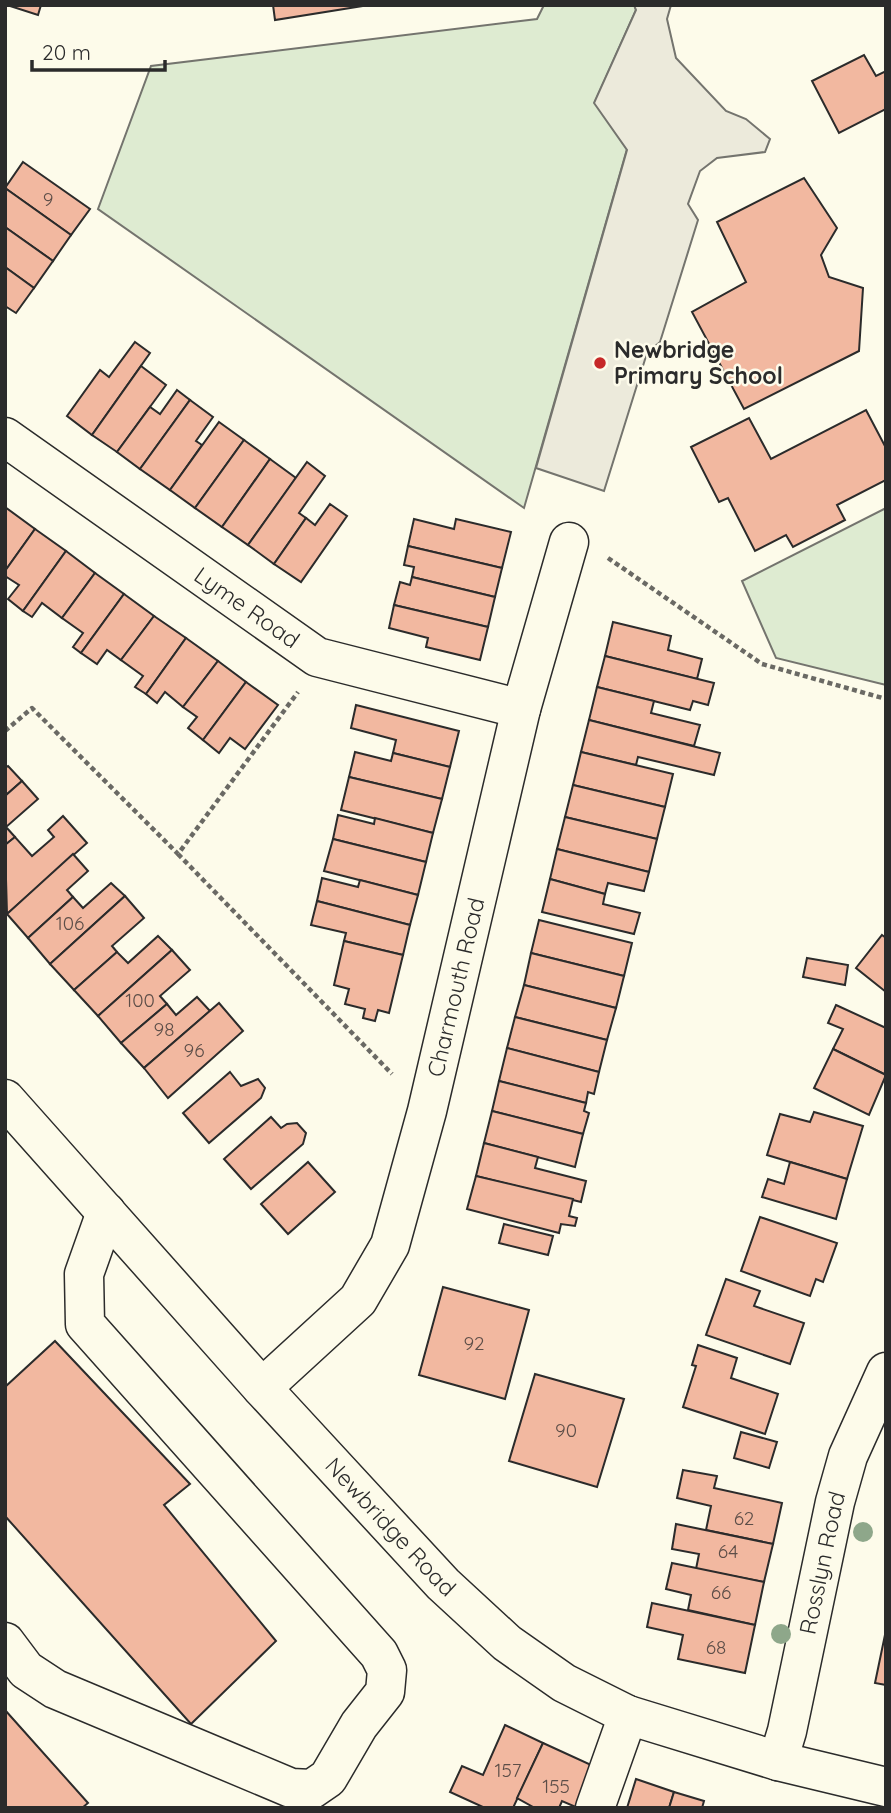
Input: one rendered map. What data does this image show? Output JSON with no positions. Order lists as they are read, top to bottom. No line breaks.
{"streets":{"street":["Lyme Road","Charmouth Road","Newbridge Road","Rosslyn Road"]},"crossings":[["Lyme Road","Charmouth Road"],["Charmouth Road","Newbridge Road"],["Newbridge Road","Rosslyn Road"]],"places":["Newbridge Primary School"],"house_numbers":["9","106","100","98","96","92","90","62","64","66","68","157","155"],"scale_bar":"20 m"}
